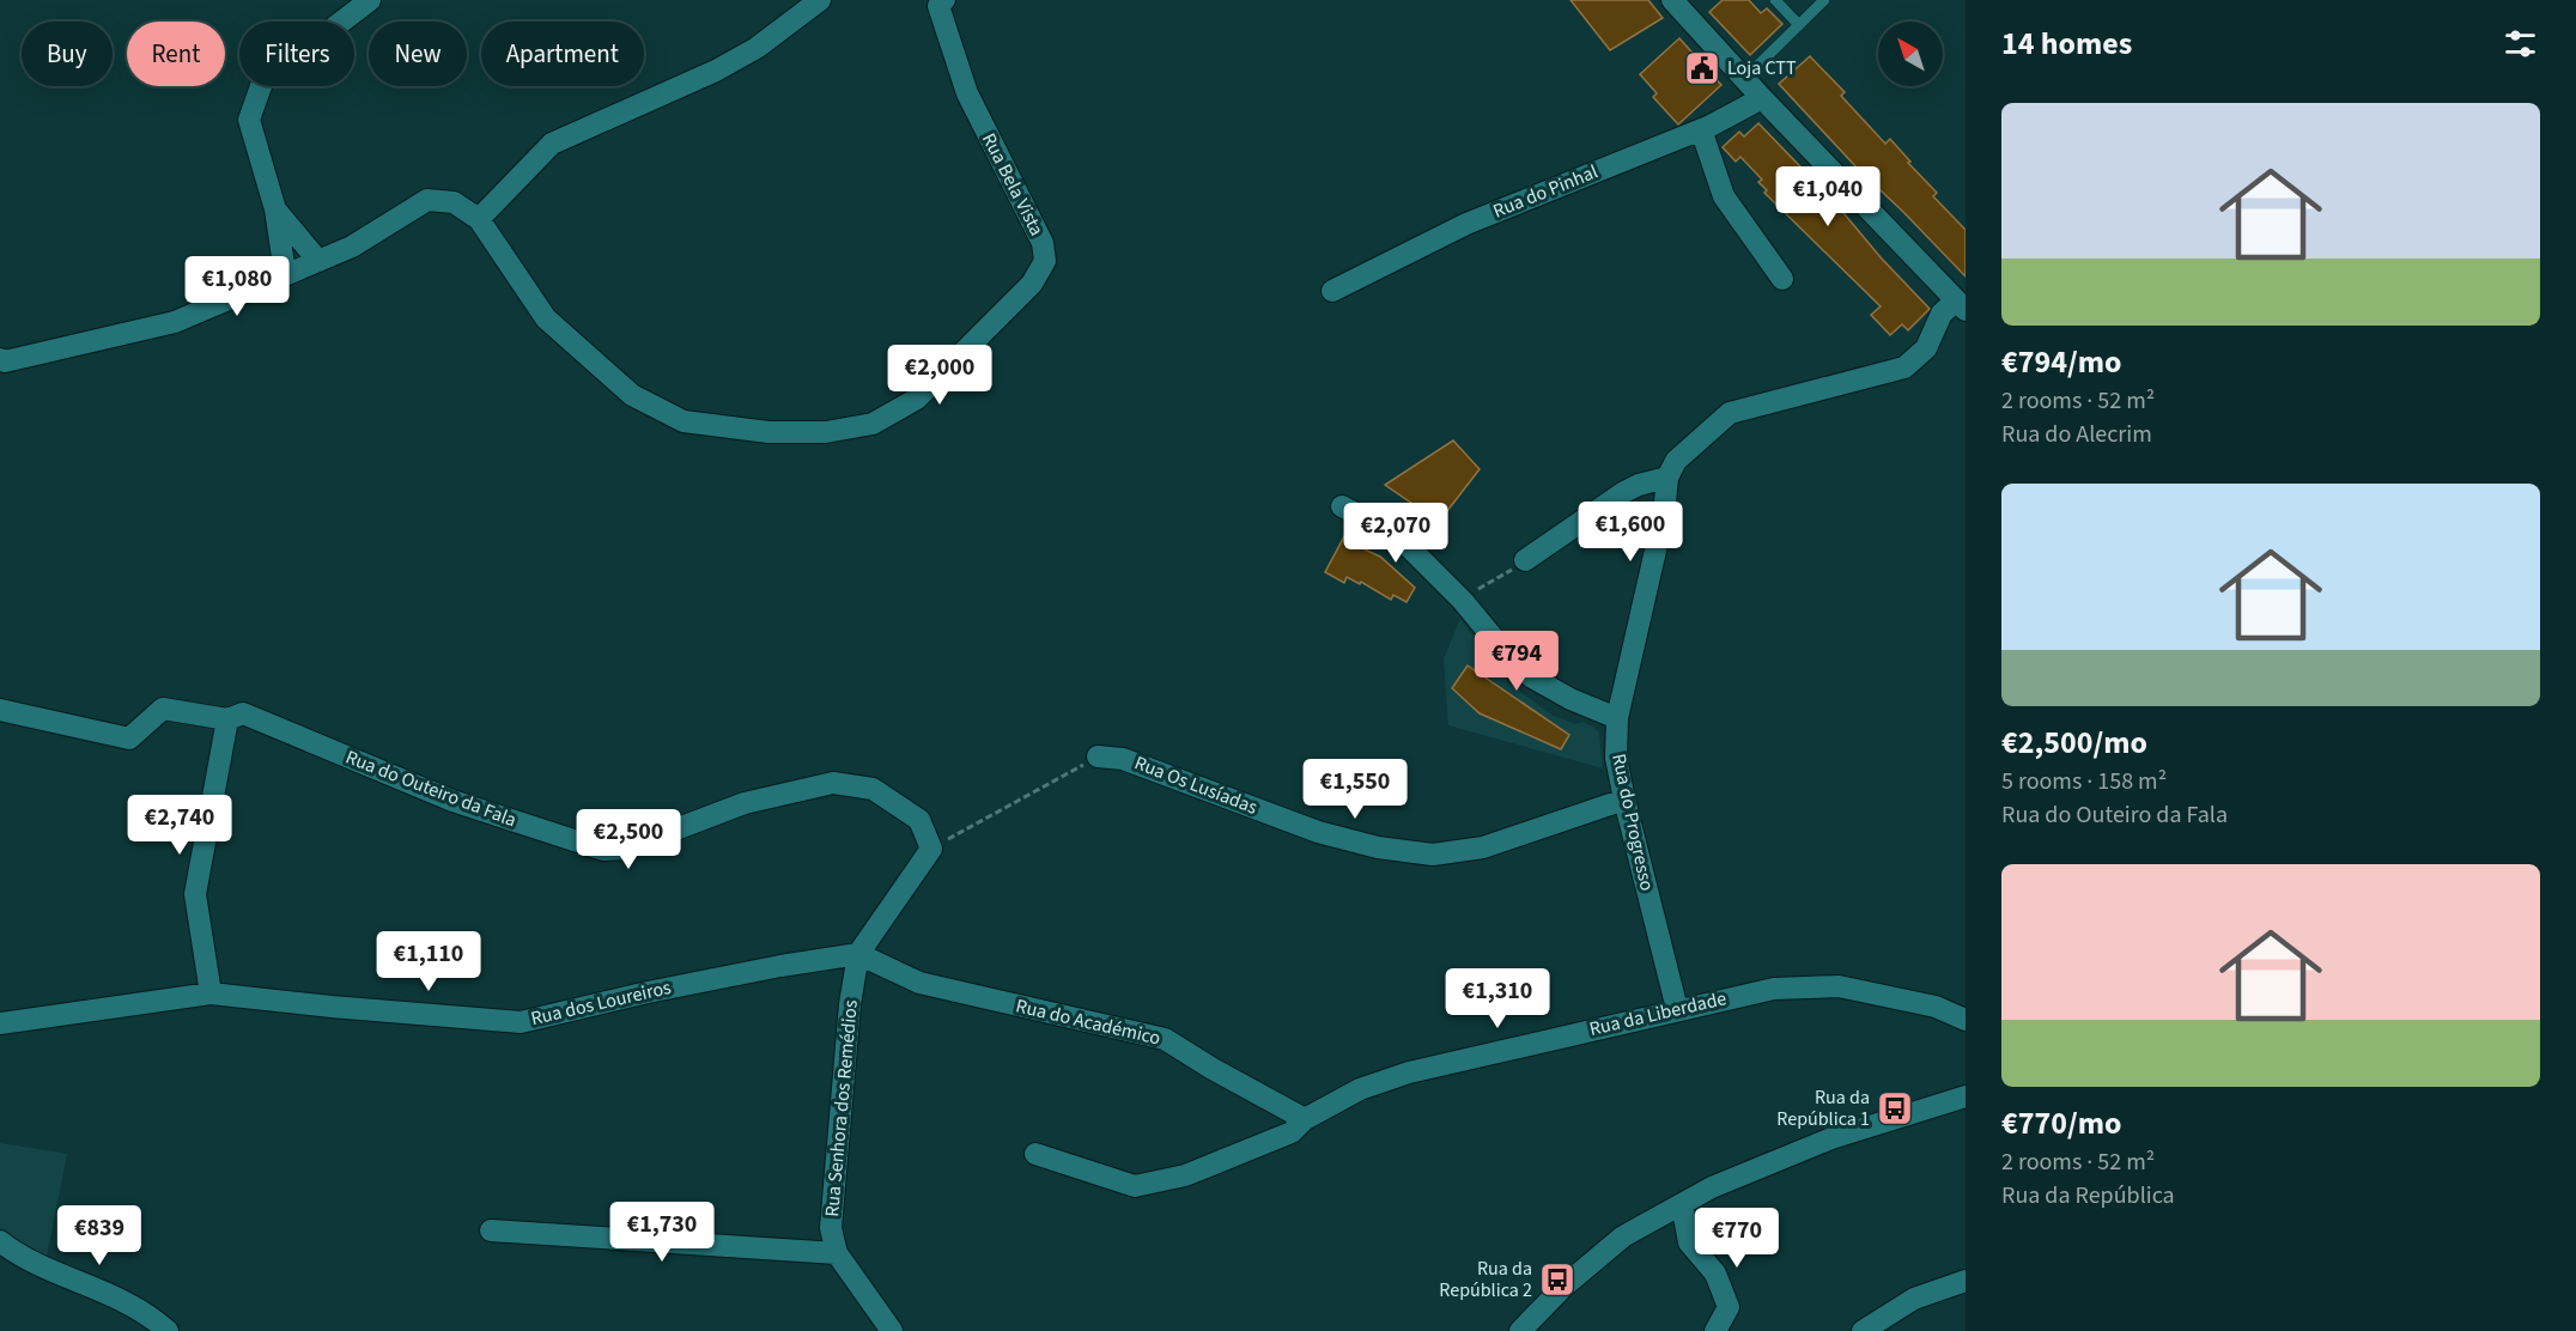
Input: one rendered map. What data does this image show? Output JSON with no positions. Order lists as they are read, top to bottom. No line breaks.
{"streets":{"street":["Rua Bela Vista","Rua do Pinhal","Rua Os Lusíadas","Rua do Outeiro da Fala","Rua do Progresso","Rua dos Loureiros","Rua da Liberdade","Rua do Académico","Rua Senhora dos Remédios"]},"crossings":[["Rua Os Lusíadas","Rua do Progresso"],["Rua do Progresso","Rua da Liberdade"],["Rua dos Loureiros","Rua do Académico"],["Rua dos Loureiros","Rua Senhora dos Remédios"],["Rua da Liberdade","Rua do Académico"],["Rua do Académico","Rua Senhora dos Remédios"]],"places":{"public building":["Loja CTT"],"bus stop":["Rua da República 1","Rua da República 2"]},"north":"top left","page":{"heading":"14 homes","chip":["Buy","Rent","Filters","New","Apartment"],"list":[{"name":"€794/mo","note":"2 rooms · 52 m² · Rua do Alecrim"},{"name":"€2,500/mo","note":"5 rooms · 158 m² · Rua do Outeiro da Fala"},{"name":"€770/mo","note":"2 rooms · 52 m² · Rua da República"}],"price":["€1,040","€1,080","€2,000","€1,600","€2,070","€794","€1,550","€2,740","€2,500","€1,110","€1,310","€1,730","€839","€770"]}}
